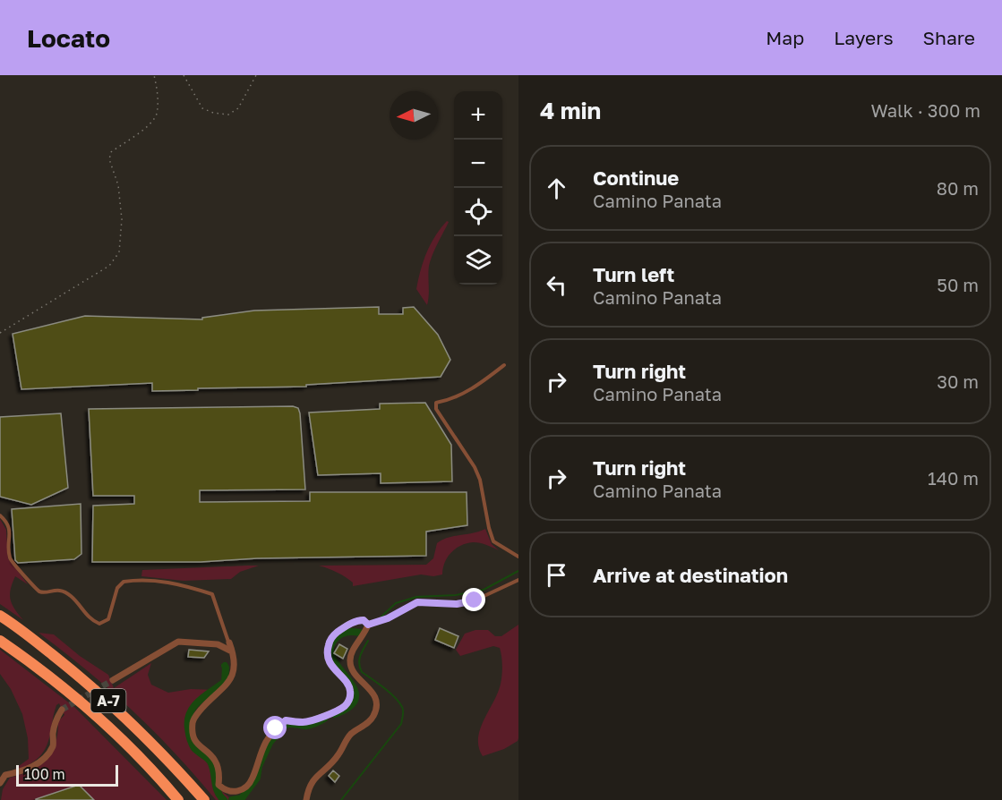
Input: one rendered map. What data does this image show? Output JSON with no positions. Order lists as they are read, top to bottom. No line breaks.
{"streets":{"highway":["A-7"]},"scale_bar":"100 m","north":"left","page":{"header":"Locato","nav":["Map","Layers","Share"],"heading":["4 min","Walk · 300 m"],"map_buttons":["+","−"],"list":[["Continue","Camino Panata","80 m"],["Turn left","Camino Panata","50 m"],["Turn right","Camino Panata","30 m"],["Turn right","Camino Panata","140 m"],"Arrive at destination"],"scale":"100 m"}}
